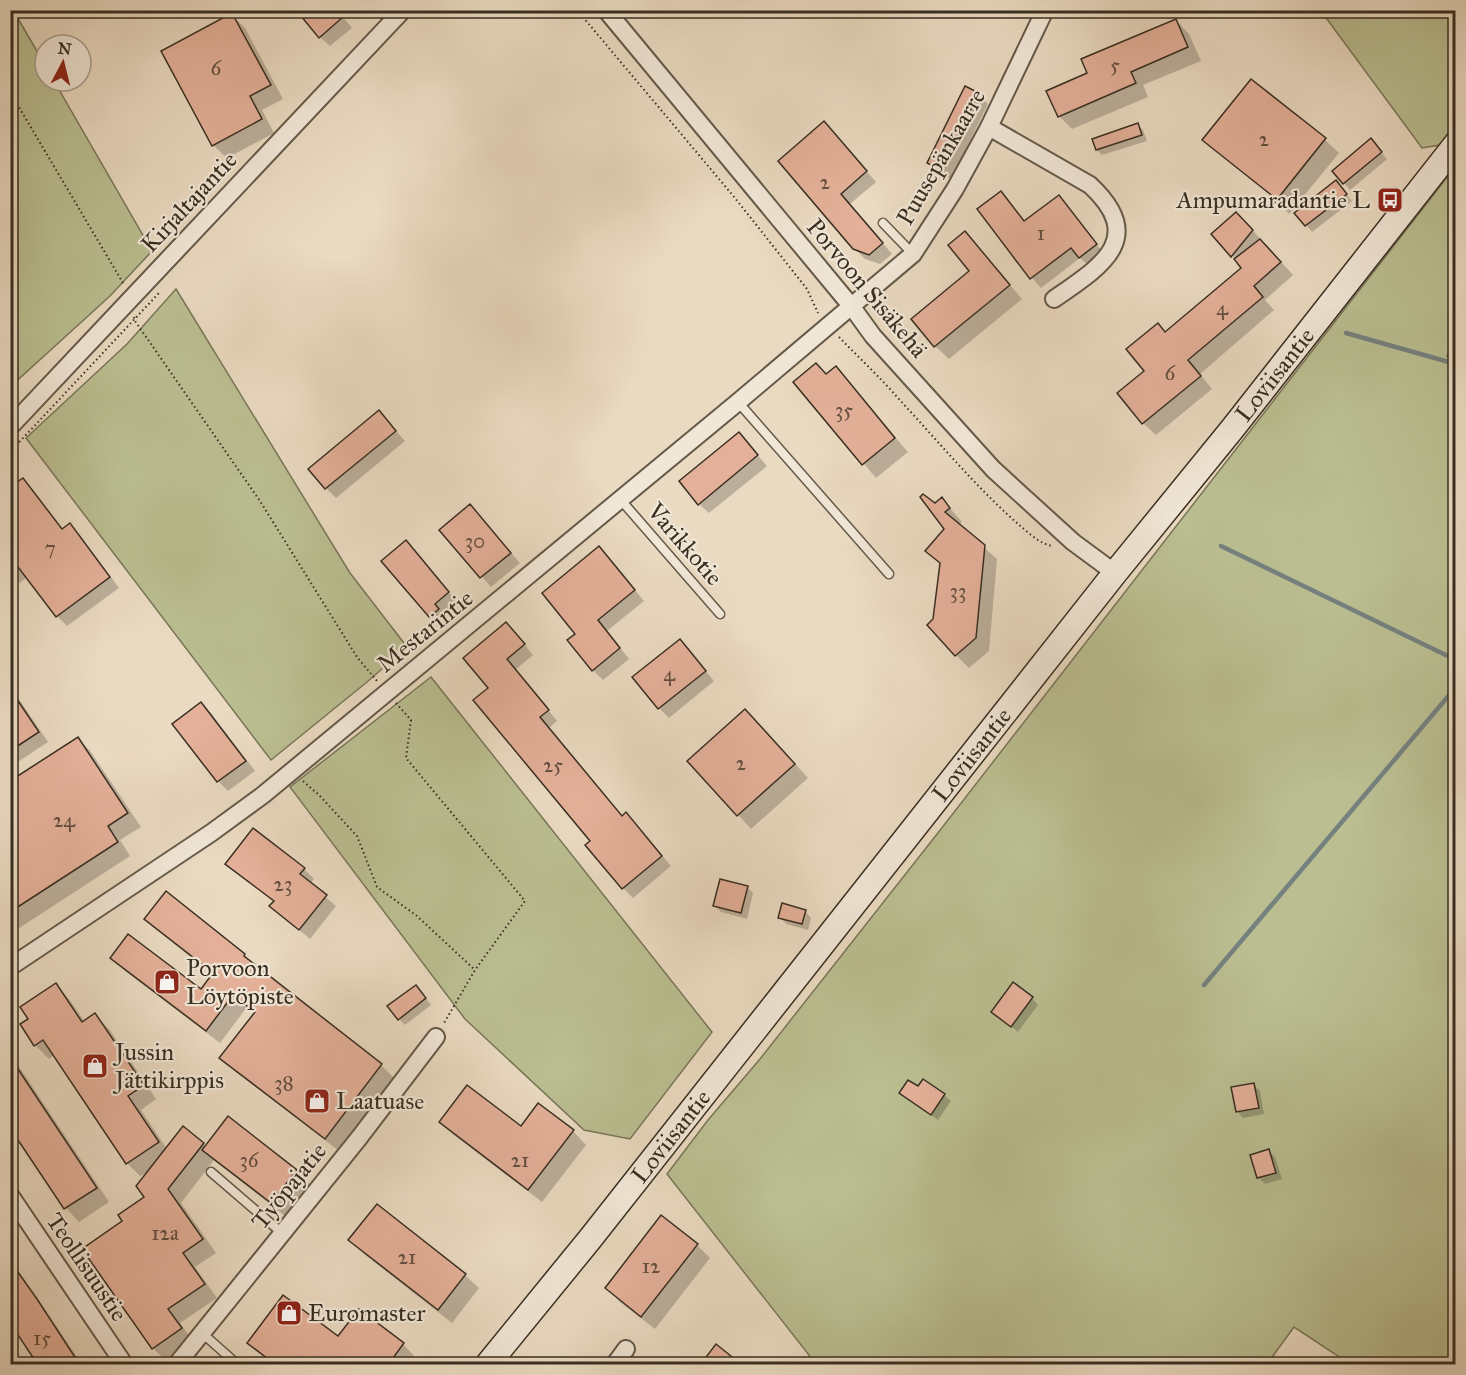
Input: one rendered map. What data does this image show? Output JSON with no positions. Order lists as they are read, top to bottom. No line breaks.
{"streets":{"main road":["Loviisantie"],"street":["Puusepänkaarre","Kirjaltajantie","Porvoon Sisäkehä","Mestarintie","Työpajatie","Teollisuustie"],"lane":["Varikkotie"]},"crossings":[["Puusepänkaarre","Porvoon Sisäkehä"],["Puusepänkaarre","Mestarintie"],["Porvoon Sisäkehä","Loviisantie"],["Porvoon Sisäkehä","Mestarintie"],["Varikkotie","Mestarintie"]],"places":{"bus stop":["Ampumaradantie L"],"shop":["Porvoon Löytöpiste","Jussin Jättikirppis","Laatuase","Euromaster"]},"house_numbers":["5","6","2","2","1","4","6","35","30","7","33","4","2","25","24","23","38","36","21","12a","21","12","15"],"north":"top"}
